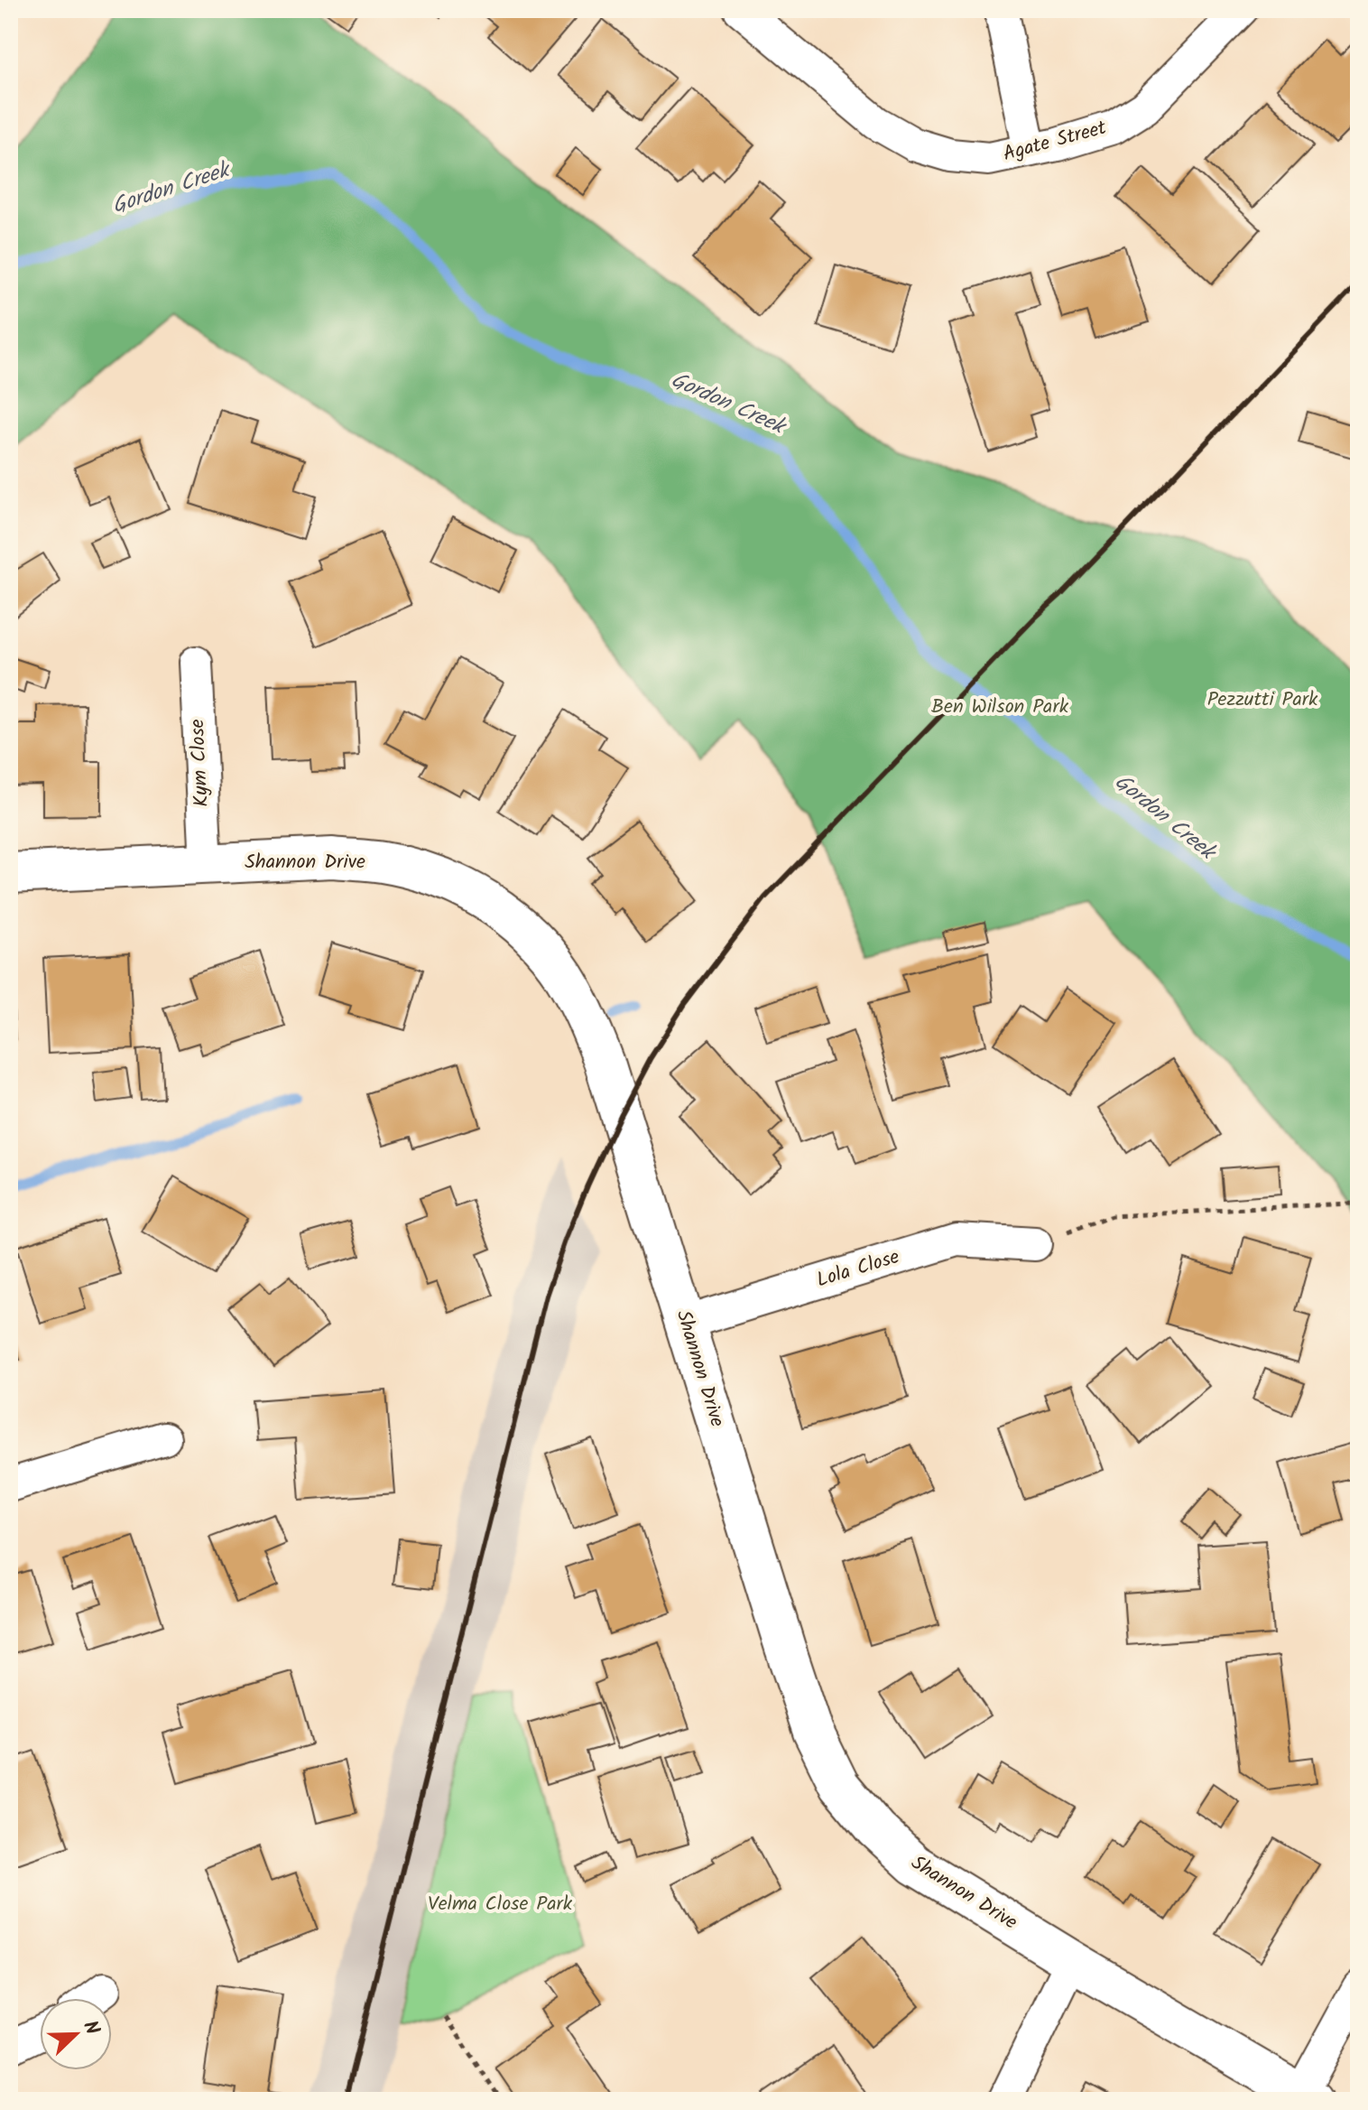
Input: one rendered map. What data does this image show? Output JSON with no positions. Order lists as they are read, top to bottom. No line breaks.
{"streets":{"street":["Agate Street","Kym Close","Shannon Drive","Lola Close"]},"crossings":[["Kym Close","Shannon Drive"],["Shannon Drive","Lola Close"]],"water":["Gordon Creek"],"parks":["Pezzutti Park","Ben Wilson Park","Velma Close Park"],"north":"top right"}
